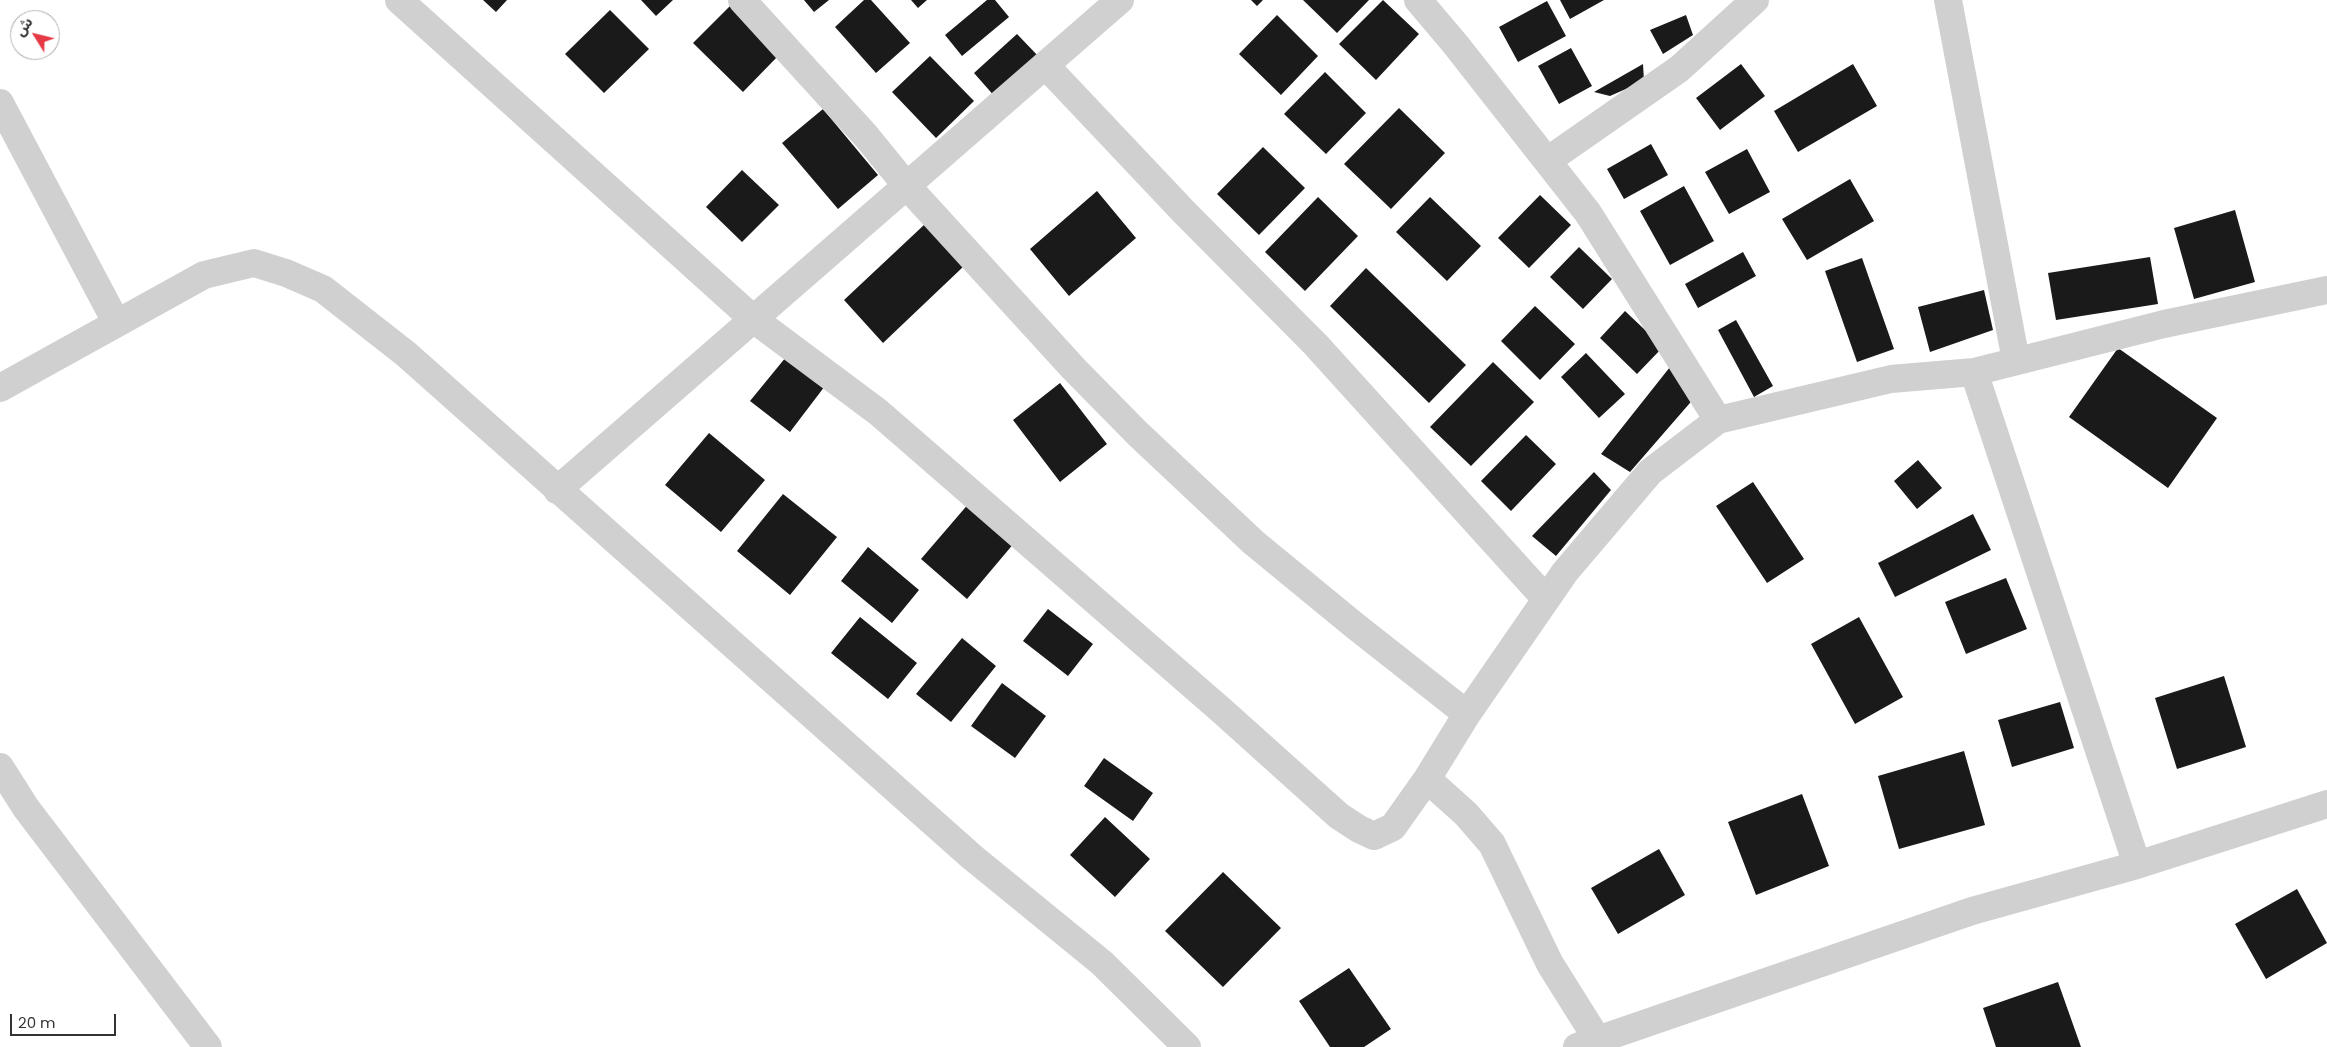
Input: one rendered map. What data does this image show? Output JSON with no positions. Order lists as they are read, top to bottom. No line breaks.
{"scale_bar":"20 m","north":"top left"}
